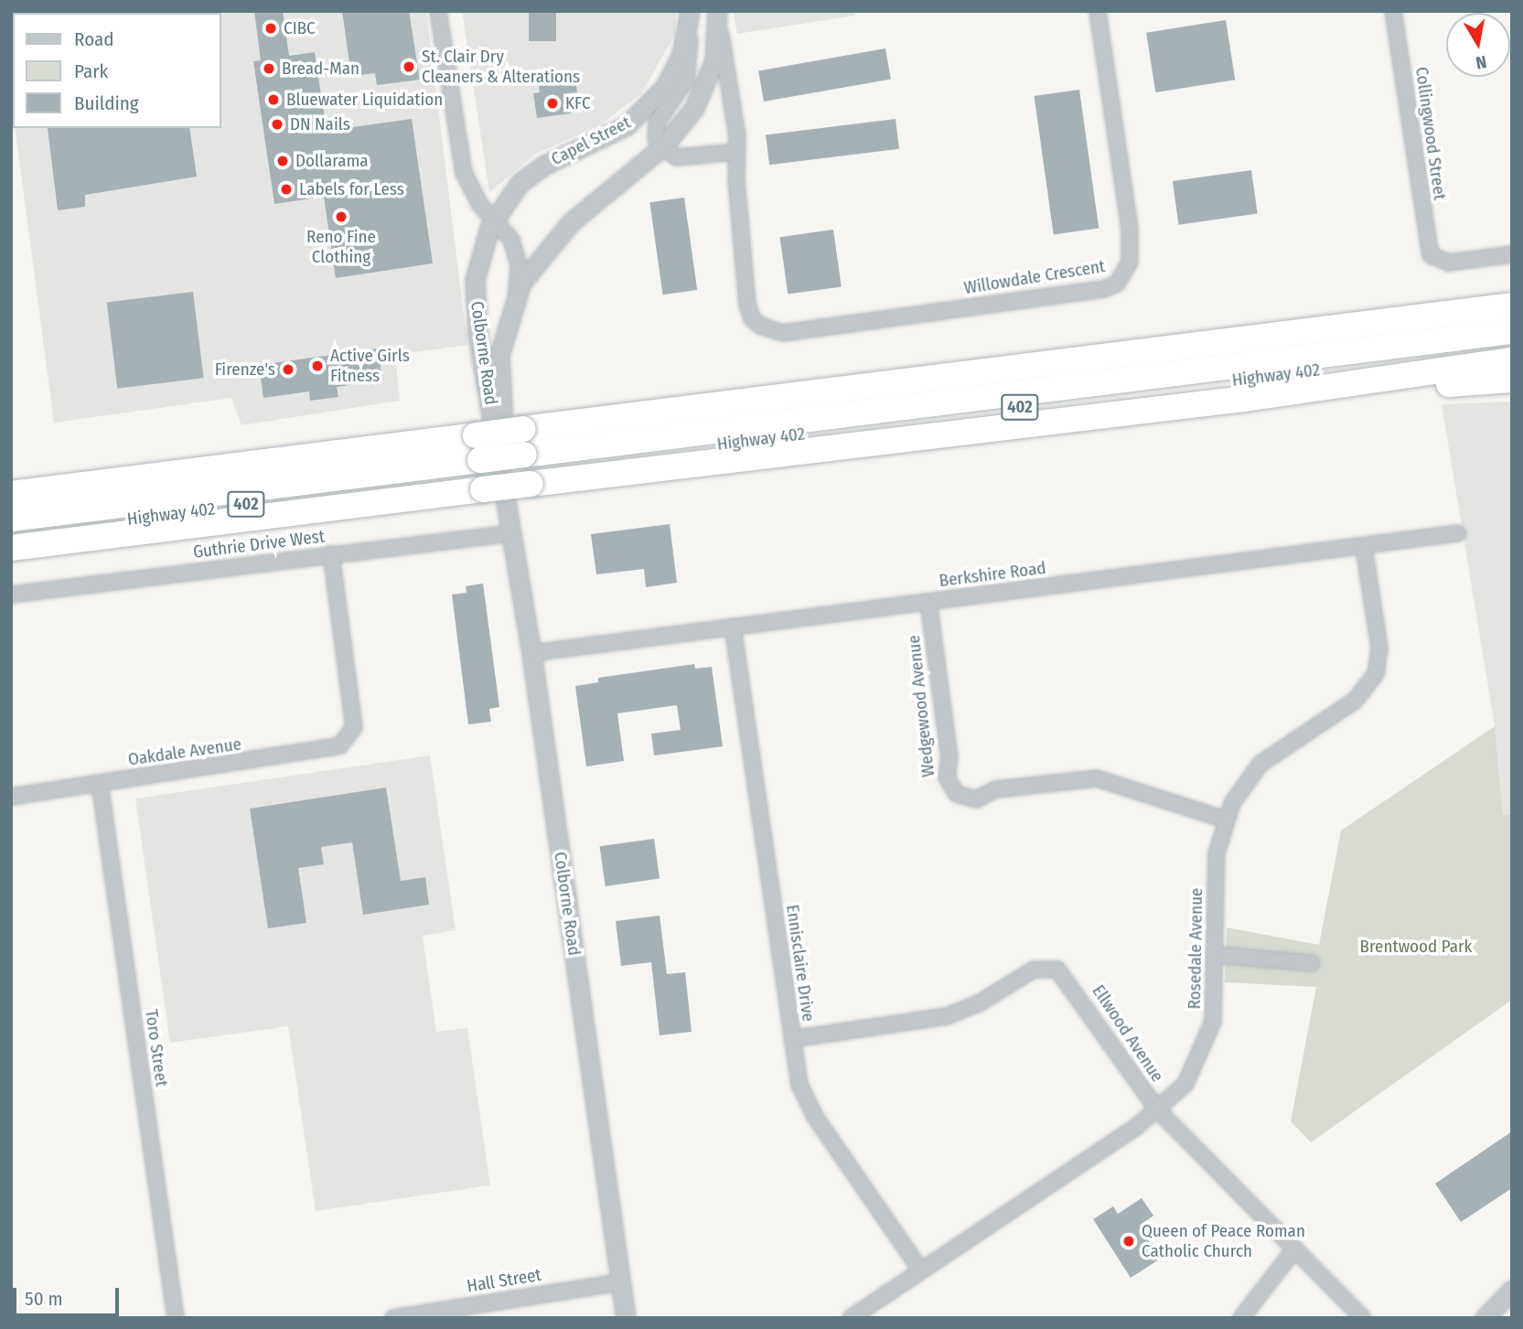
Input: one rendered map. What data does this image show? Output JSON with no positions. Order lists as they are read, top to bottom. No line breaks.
{"streets":{"highway":["Highway 402","402"],"street":["Collingwood Street","Capel Street","Willowdale Crescent","Colborne Road","Guthrie Drive West","Berkshire Road","Wedgewood Avenue","Oakdale Avenue","Rosedale Avenue","Ennisclaire Drive","Ellwood Avenue","Toro Street","Hall Street"]},"crossings":[["Capel Street","Colborne Road"],["Colborne Road","Highway 402"],["Colborne Road","Guthrie Drive West"],["Colborne Road","Berkshire Road"],["Colborne Road","Hall Street"],["Guthrie Drive West","Oakdale Avenue"],["Berkshire Road","Wedgewood Avenue"],["Berkshire Road","Rosedale Avenue"],["Berkshire Road","Ennisclaire Drive"],["Wedgewood Avenue","Rosedale Avenue"],["Oakdale Avenue","Toro Street"],["Rosedale Avenue","Ennisclaire Drive"],["Rosedale Avenue","Ellwood Avenue"],["Ennisclaire Drive","Ellwood Avenue"]],"parks":["Brentwood Park"],"places":["CIBC","St. Clair Dry Cleaners & Alterations","Bread-Man","Bluewater Liquidation","KFC","DN Nails","Dollarama","Labels for Less","Reno Fine Clothing","Active Girls Fitness","Firenze's","Queen of Peace Roman Catholic Church"],"legend":["Road","Park","Building"],"scale_bar":"50 m","north":"bottom"}
